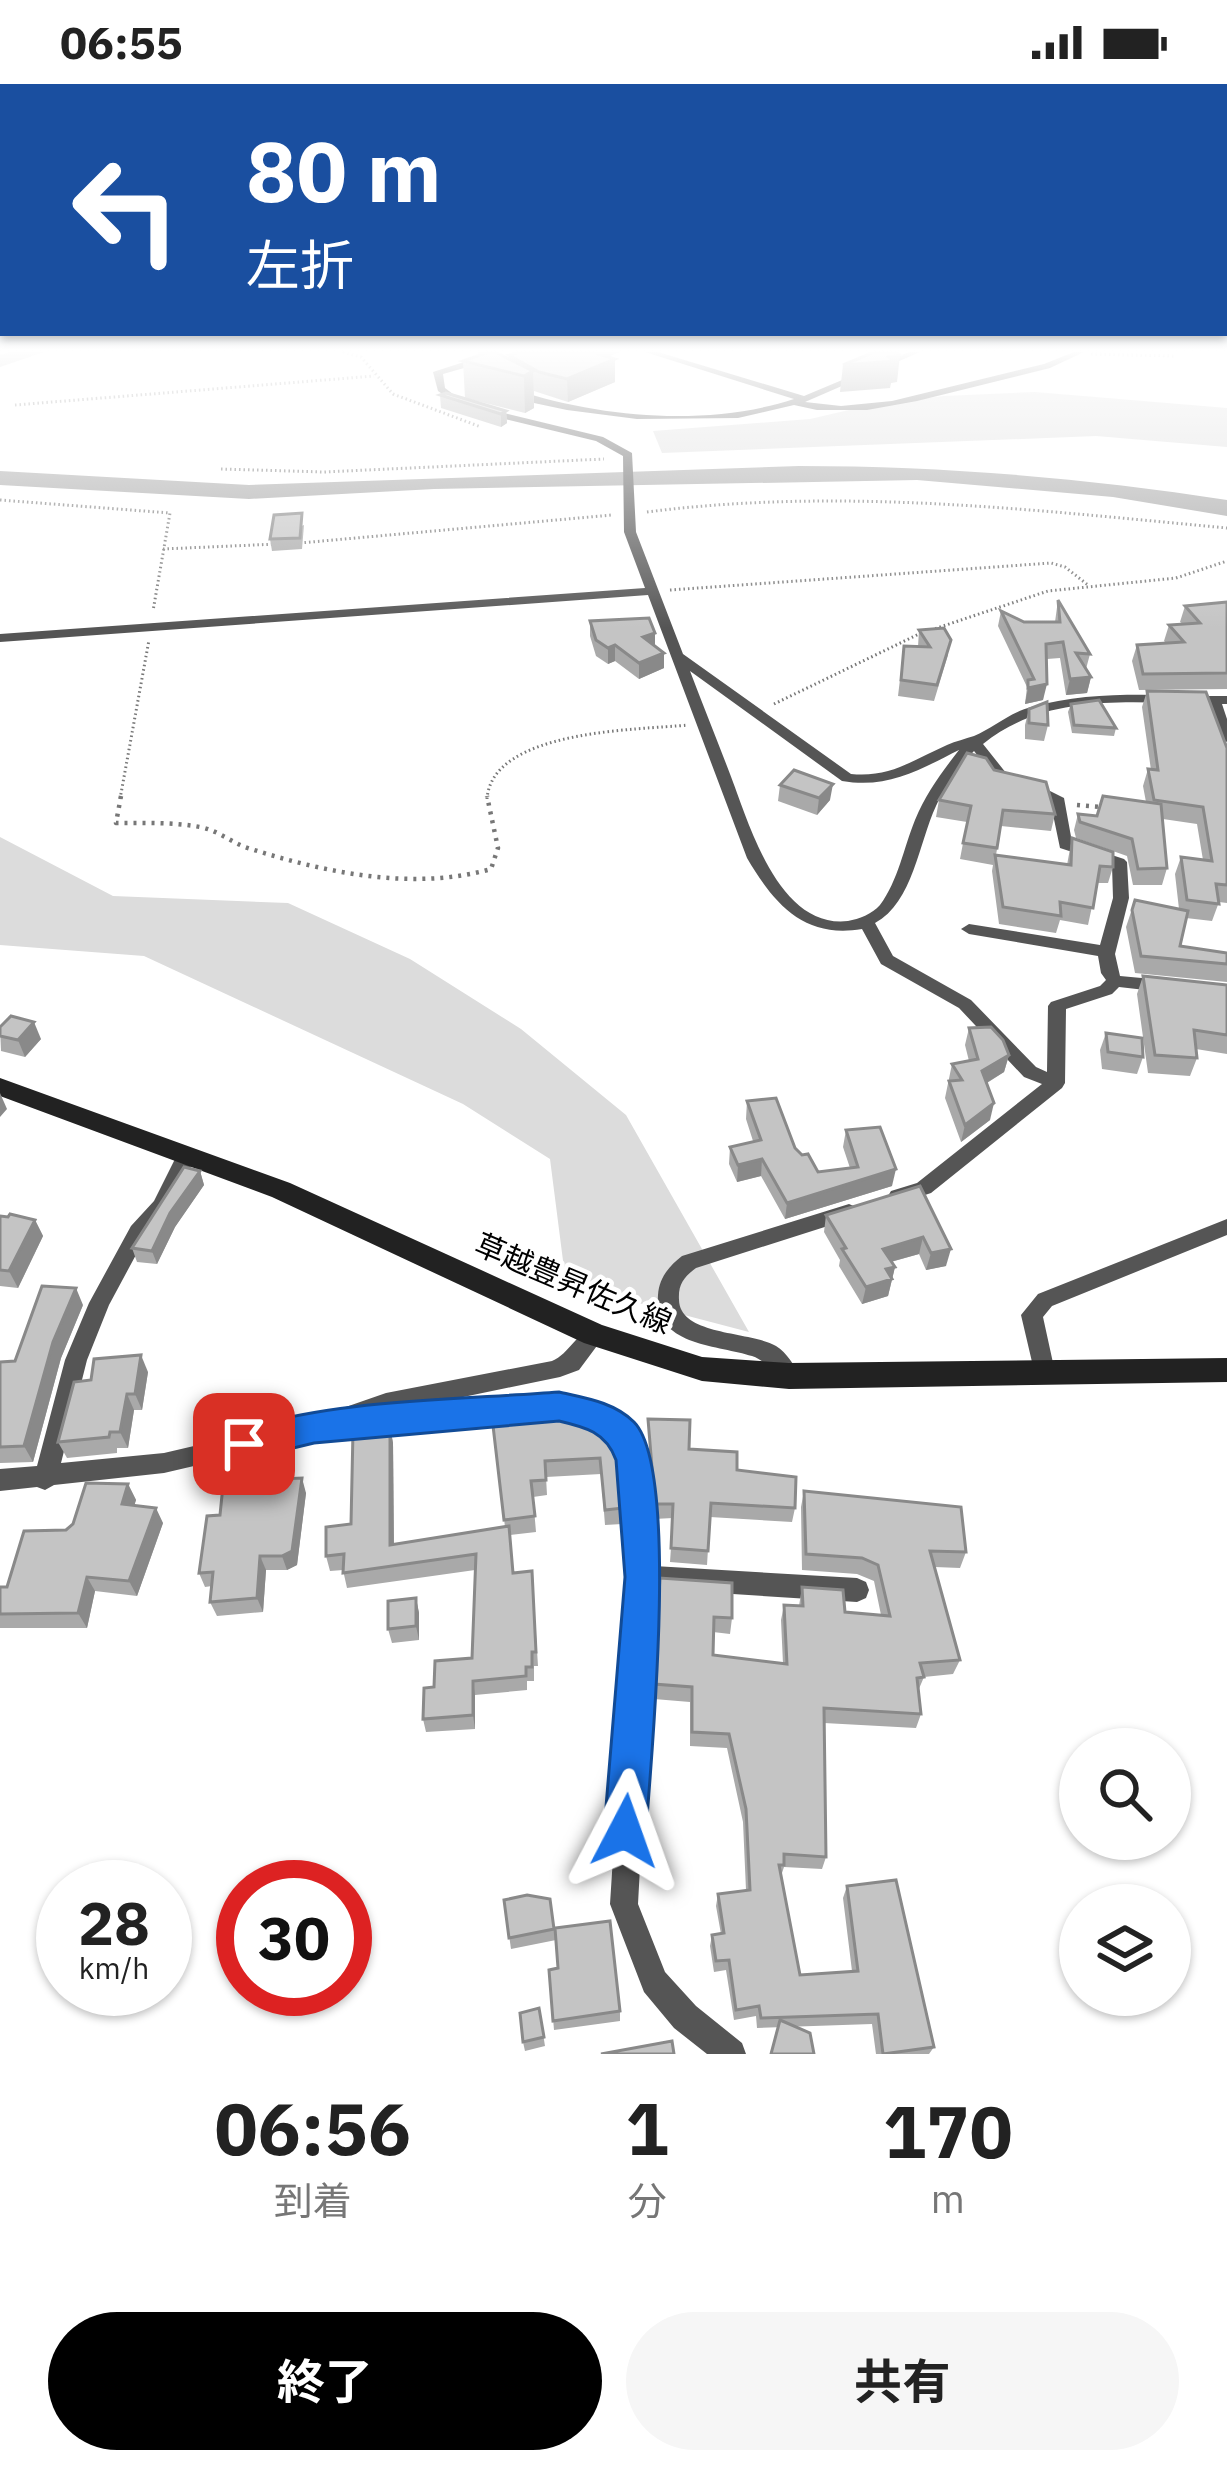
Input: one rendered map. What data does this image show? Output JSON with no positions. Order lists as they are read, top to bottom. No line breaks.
{"streets":{"main road":["草越豊昇佐久線"]},"page":{"status":"06:55","turn":["80 m","左折"],"speed":"28 km/h","limit":"30","eta":["06:56","到着","1","分","170","m"],"buttons":["終了","共有"]}}
